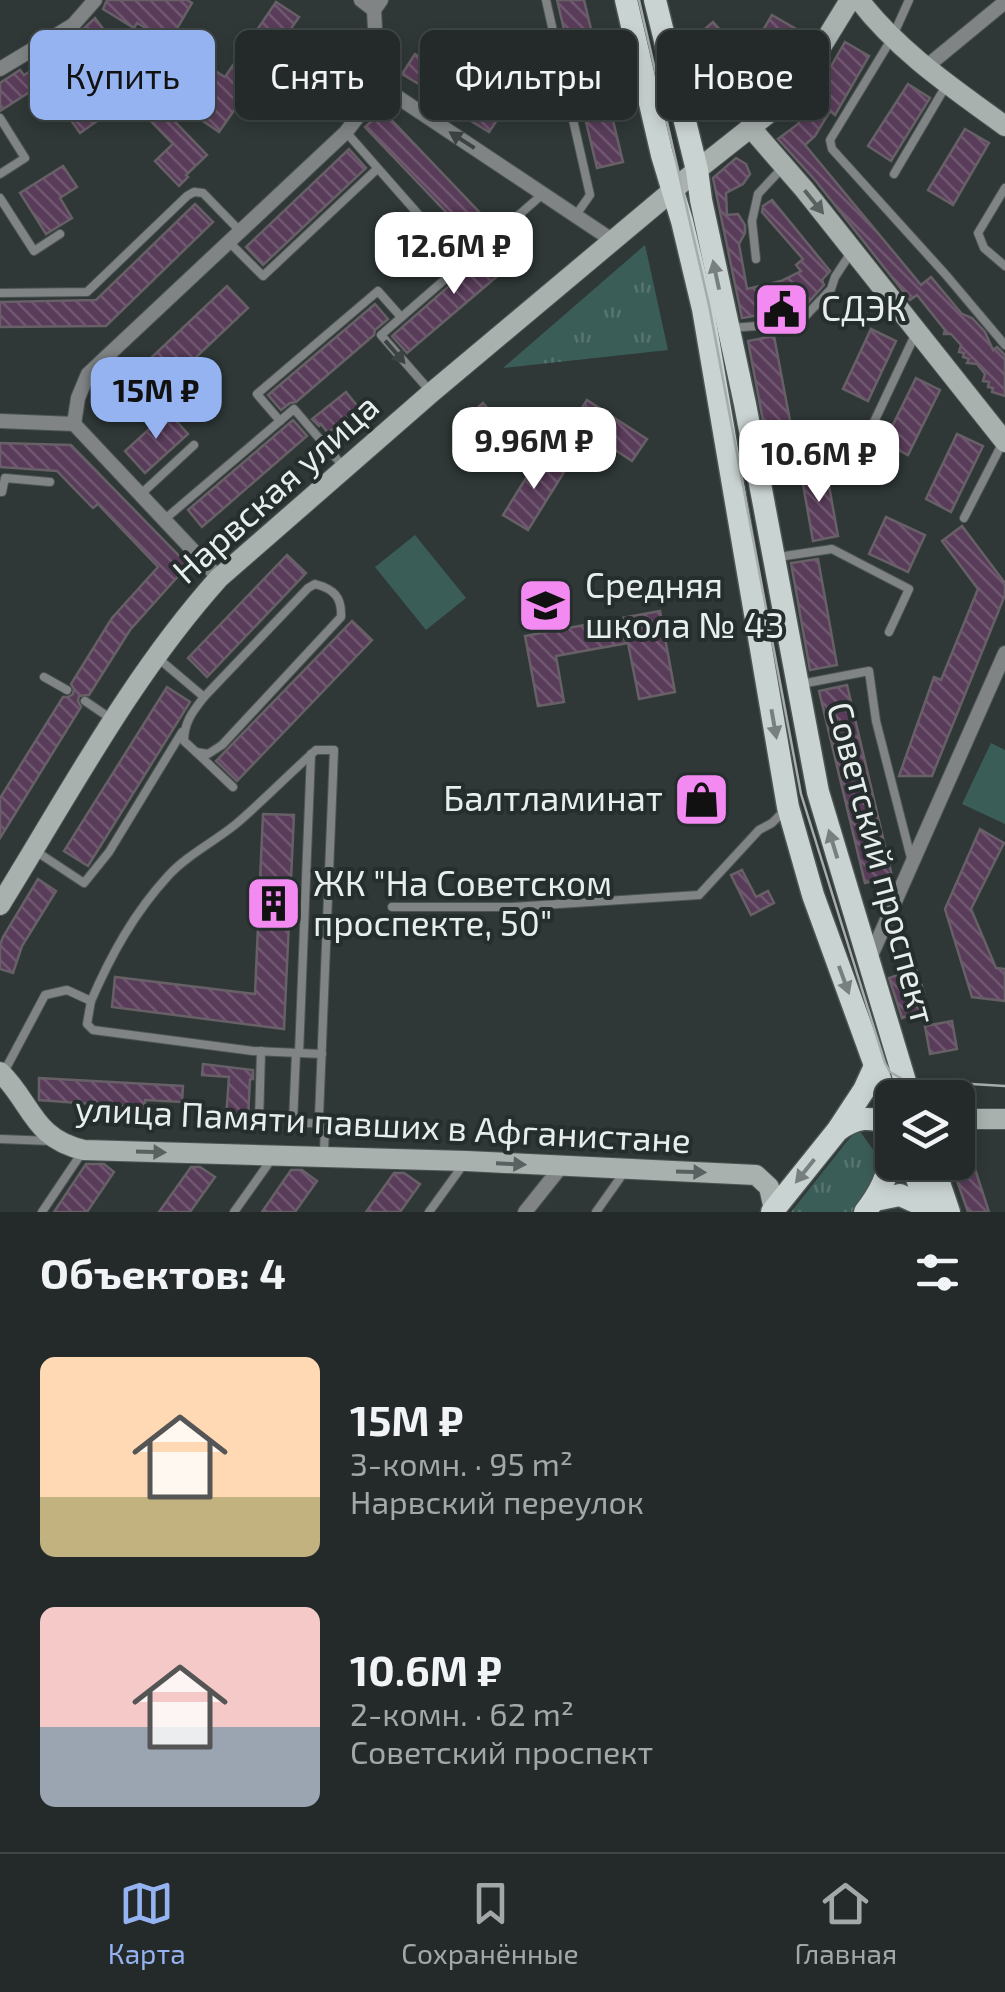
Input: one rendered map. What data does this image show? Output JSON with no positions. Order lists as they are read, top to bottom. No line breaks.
{"streets":{"main road":["Советский проспект"],"street":["Нарвская улица","улица Памяти павших в Афганистане"]},"crossings":[["Нарвская улица","Советский проспект"]],"one_way":["улица Памяти павших в Афганистане"],"places":{"public building":["СДЭК"],"school or university":["Средняя школа № 43"],"shop":["Балтламинат"],"building":["ЖК \"На Советском проспекте, 50\""]},"page":{"chip":["Купить","Снять","Фильтры","Новое"],"price":["12.6M ₽","15M ₽","9.96M ₽","10.6M ₽"],"heading":"Объектов: 4","list":[{"name":"15M ₽","note":"3-комн. · 95 m² · Нарвский переулок"},{"name":"10.6M ₽","note":"2-комн. · 62 m² · Советский проспект"}],"tabs":["Карта","Сохранённые","Главная"]}}
